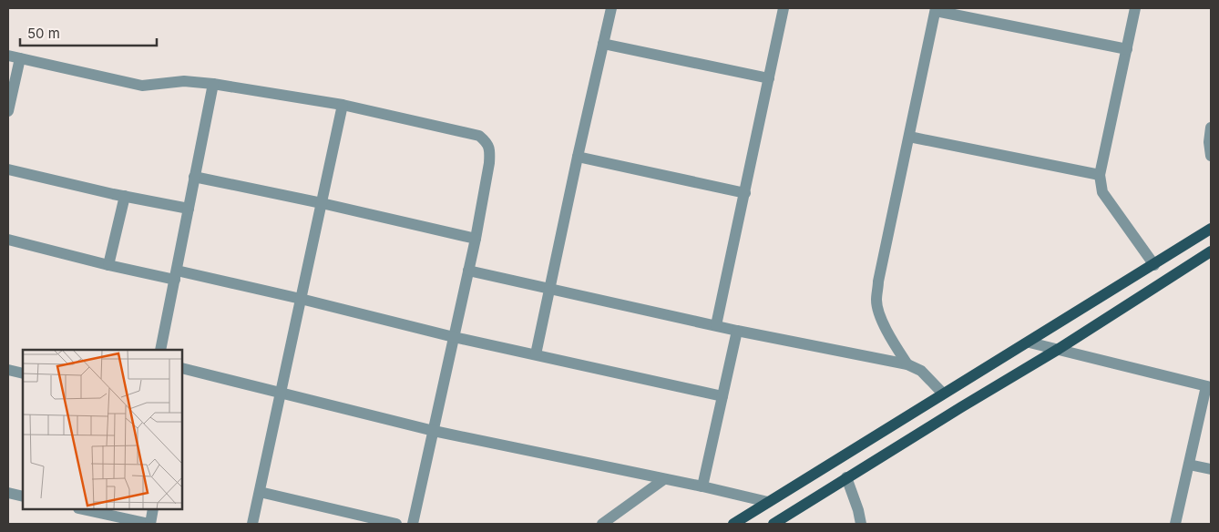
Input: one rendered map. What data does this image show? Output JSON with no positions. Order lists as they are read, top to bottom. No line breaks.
{"scale_bar":"50 m"}
